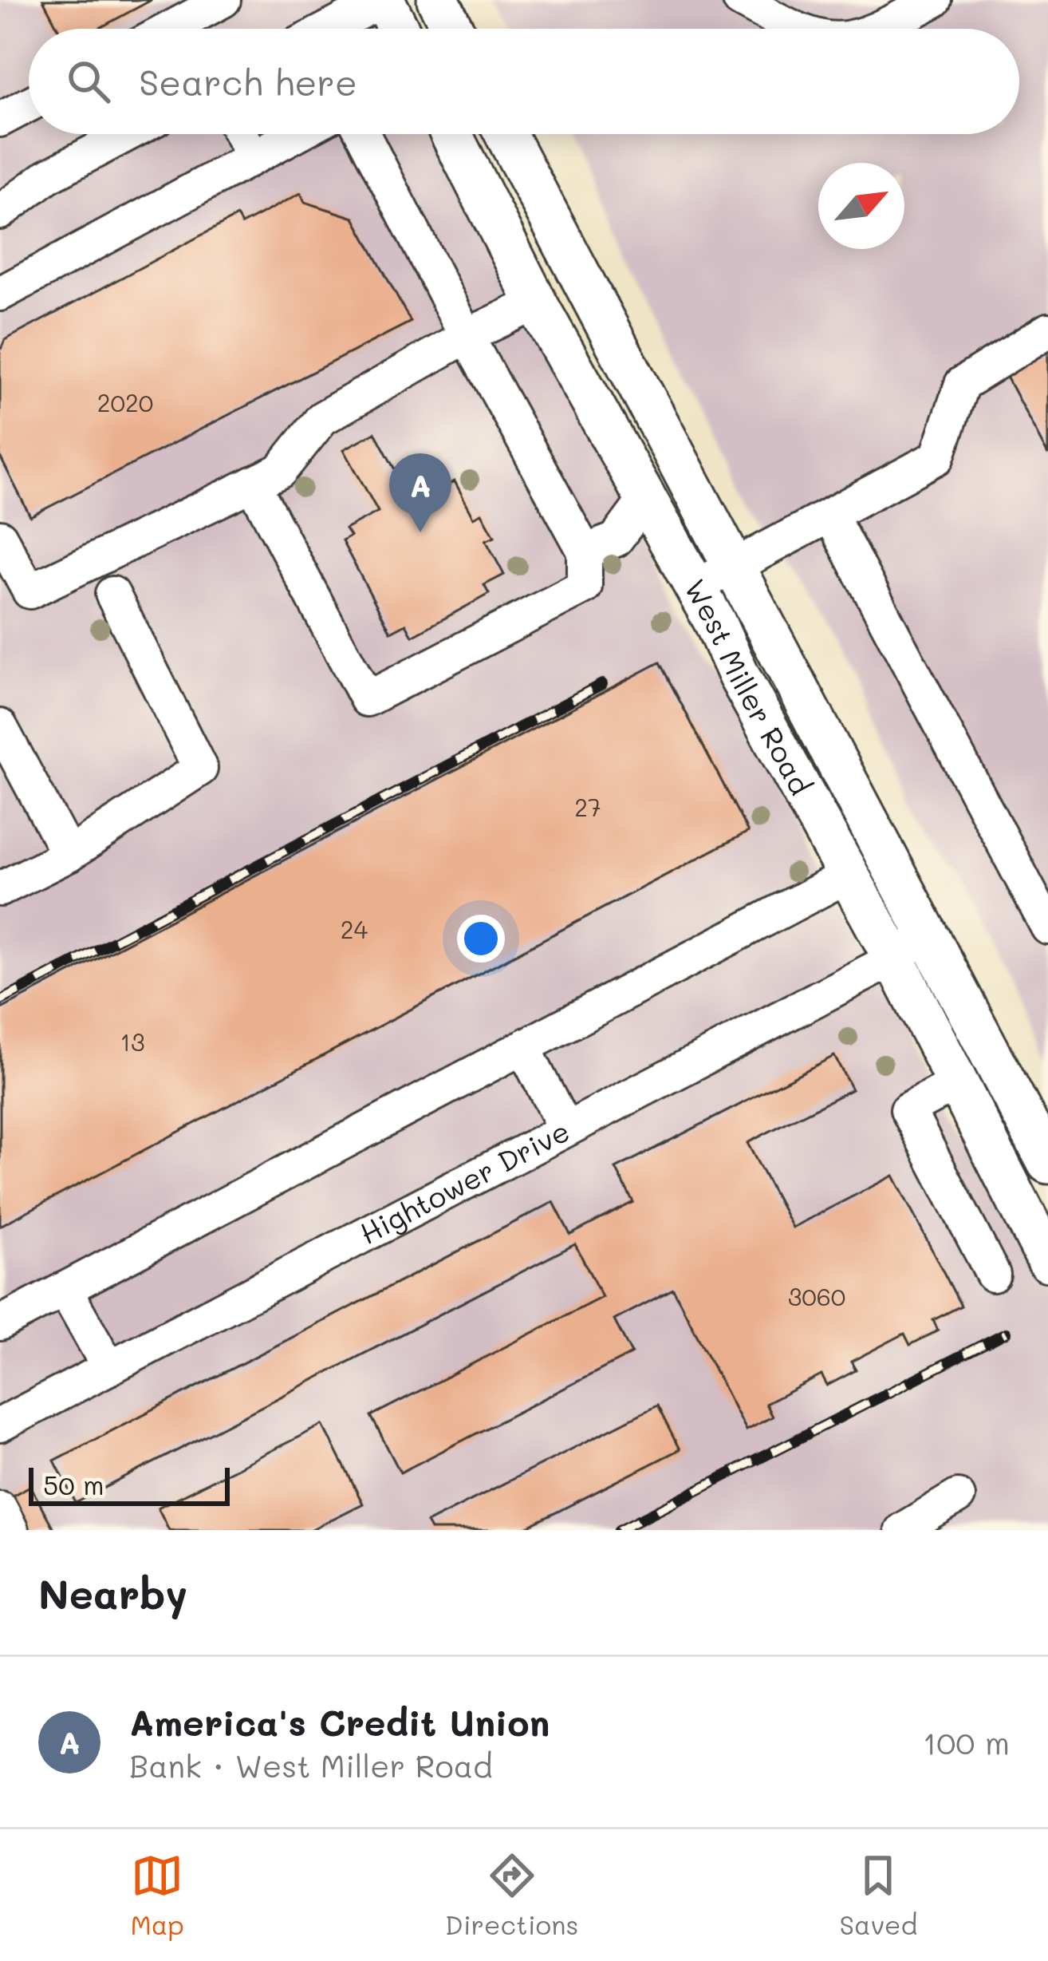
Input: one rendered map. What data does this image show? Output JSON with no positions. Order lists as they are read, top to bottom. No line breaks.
{"streets":{"main road":["West Miller Road"],"street":["Hightower Drive"]},"crossings":[["West Miller Road","Hightower Drive"]],"house_numbers":["2020","27","24","13","3060"],"scale_bar":"50 m","north":"top right","page":{"search":"Search here","pins":"A","scale":"50 m","heading":"Nearby","list":[{"mark":"A","name":"America's Credit Union","note":"Bank · West Miller Road","value":"100 m"}],"nav":["Map","Directions","Saved"]}}
